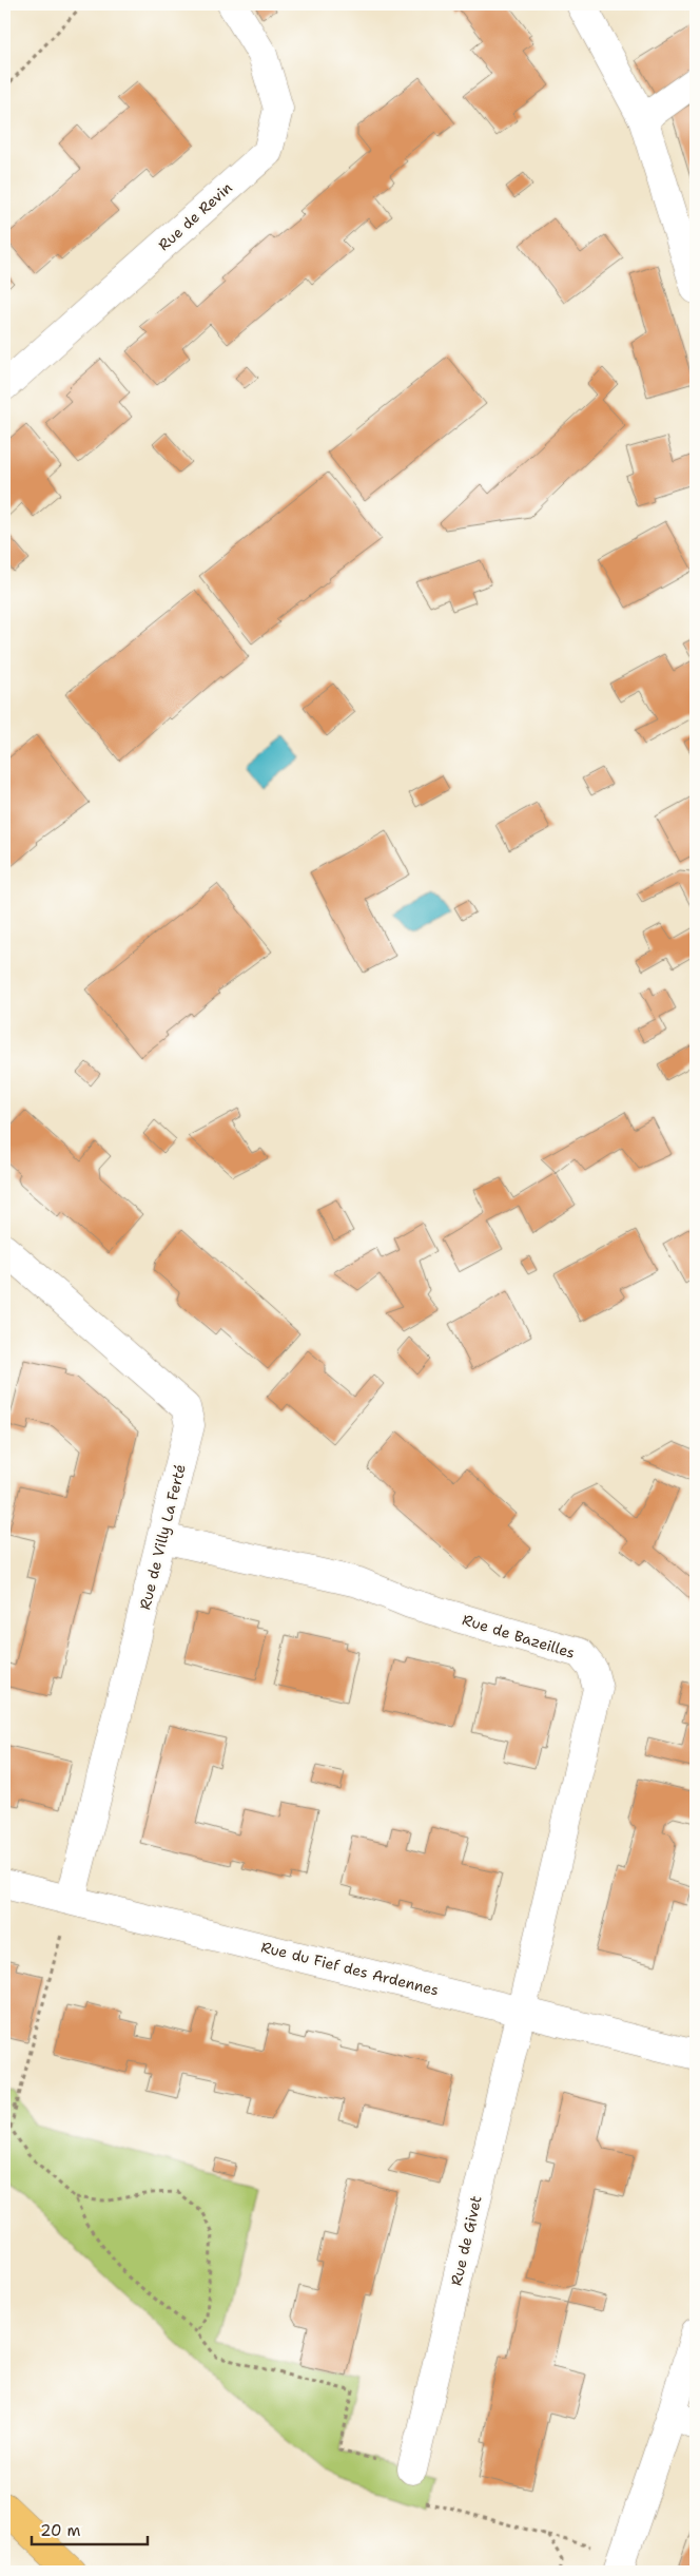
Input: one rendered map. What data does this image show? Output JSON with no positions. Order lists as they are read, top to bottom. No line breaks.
{"streets":{"street":["Rue de Revin","Rue de Villy La Ferté","Rue de Bazeilles","Rue du Fief des Ardennes","Rue de Givet"]},"crossings":[["Rue de Villy La Ferté","Rue de Bazeilles"],["Rue de Villy La Ferté","Rue du Fief des Ardennes"],["Rue de Bazeilles","Rue du Fief des Ardennes"],["Rue de Bazeilles","Rue de Givet"],["Rue du Fief des Ardennes","Rue de Givet"]],"scale_bar":"20 m"}
